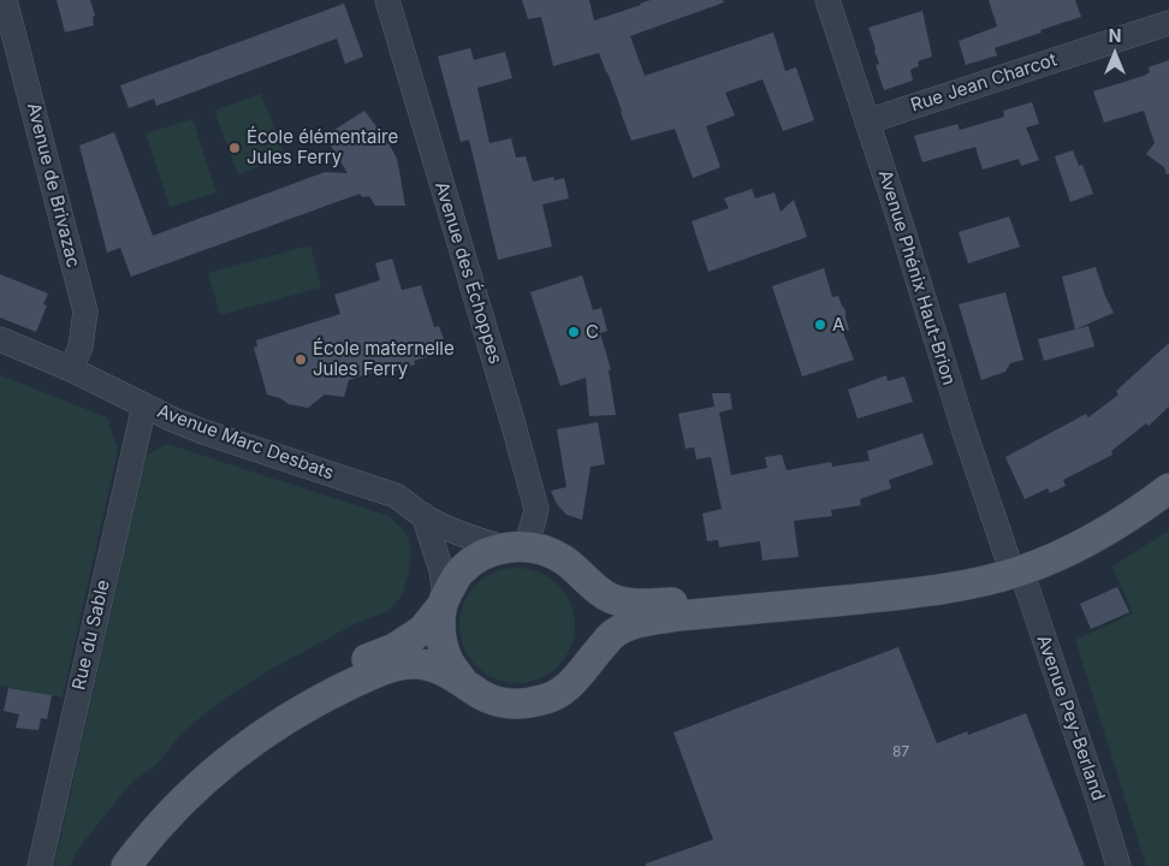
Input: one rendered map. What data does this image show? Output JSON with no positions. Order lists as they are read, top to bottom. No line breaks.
{"streets":{"street":["Rue Jean Charcot","Avenue de Brivazac","Avenue des Échoppes","Avenue Phénix Haut-Brion","Avenue Marc Desbats","Rue du Sable","Avenue Pey-Berland"]},"crossings":[["Rue Jean Charcot","Avenue Phénix Haut-Brion"],["Avenue de Brivazac","Avenue Marc Desbats"],["Avenue des Échoppes","Avenue Marc Desbats"],["Avenue Phénix Haut-Brion","Avenue Pey-Berland"],["Avenue Marc Desbats","Rue du Sable"]],"places":["École élémentaire Jules Ferry","A","C","École maternelle Jules Ferry"],"house_numbers":["87"],"north":"top"}
